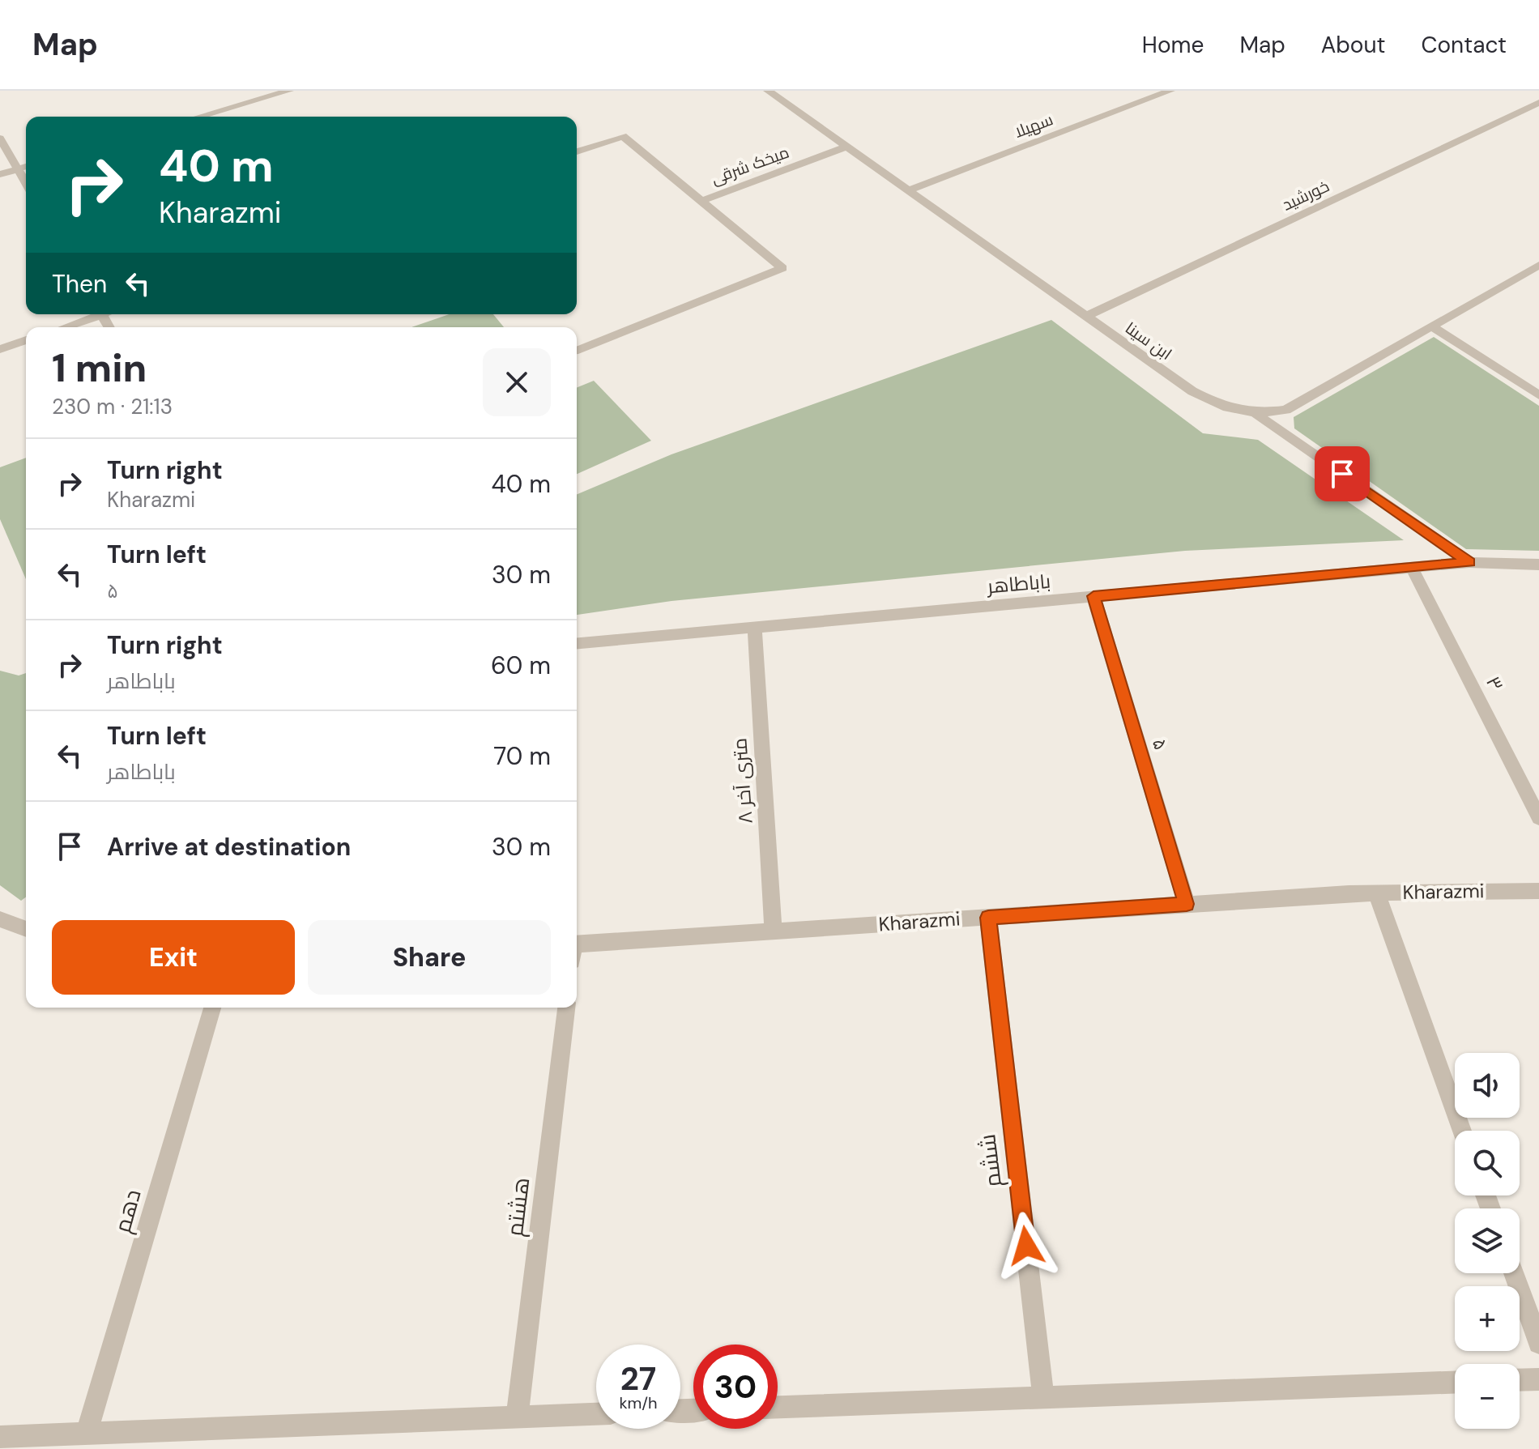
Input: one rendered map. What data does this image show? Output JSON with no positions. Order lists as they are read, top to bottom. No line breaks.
{"streets":{"street":["سهیلا","میخک شرقی","خورشید","ابن سینا","باباطاهر","۳","۵","۸ متری آخر","Kharazmi","ششم","هشتم","دهم"]},"crossings":[["سهیلا","ابن سینا"],["میخک شرقی","ابن سینا"],["خورشید","ابن سینا"],["باباطاهر","۳"],["باباطاهر","۵"],["باباطاهر","۸ متری آخر"],["۵","Kharazmi"],["۸ متری آخر","Kharazmi"],["Kharazmi","ششم"]],"page":{"header":"Map","nav":["Home","Map","About","Contact"],"turn":["40 m","Kharazmi"],"then":"Then","heading":["1 min","230 m · 21:13"],"list":[{"name":"Turn right","note":"Kharazmi","value":"40 m"},{"name":"Turn left","note":"۵","value":"30 m"},{"name":"Turn right","note":"باباطاهر","value":"60 m"},{"name":"Turn left","note":"باباطاهر","value":"70 m"},{"name":"Arrive at destination","value":"30 m"}],"buttons":["Exit","Share"],"map_buttons":["+","−"],"speed":"27 km/h","limit":"30"}}
